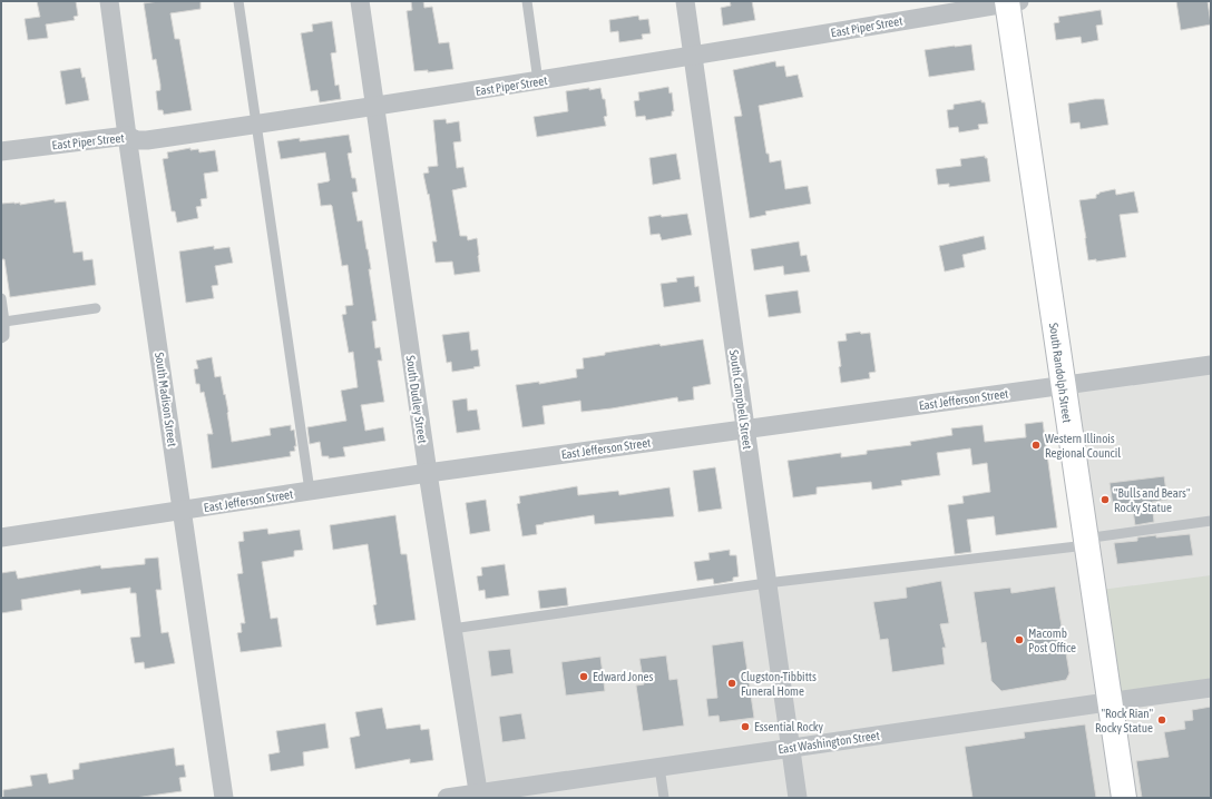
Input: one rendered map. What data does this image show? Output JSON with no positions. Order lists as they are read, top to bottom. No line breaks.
{"streets":{"street":["East Piper Street","South Randolph Street","South Madison Street","South Dudley Street","South Campbell Street","East Jefferson Street","East Washington Street"]},"crossings":[["East Piper Street","South Randolph Street"],["East Piper Street","South Madison Street"],["East Piper Street","South Dudley Street"],["East Piper Street","South Campbell Street"],["South Randolph Street","East Jefferson Street"],["South Randolph Street","East Washington Street"],["South Madison Street","East Jefferson Street"],["South Dudley Street","East Jefferson Street"],["South Dudley Street","East Washington Street"],["South Campbell Street","East Jefferson Street"],["South Campbell Street","East Washington Street"]],"places":["Western Illinois Regional Council","\"Bulls and Bears\" Rocky Statue","Macomb Post Office","Edward Jones","Clugston-Tibbitts Funeral Home","\"Rock Rian\" Rocky Statue","Essential Rocky"]}
